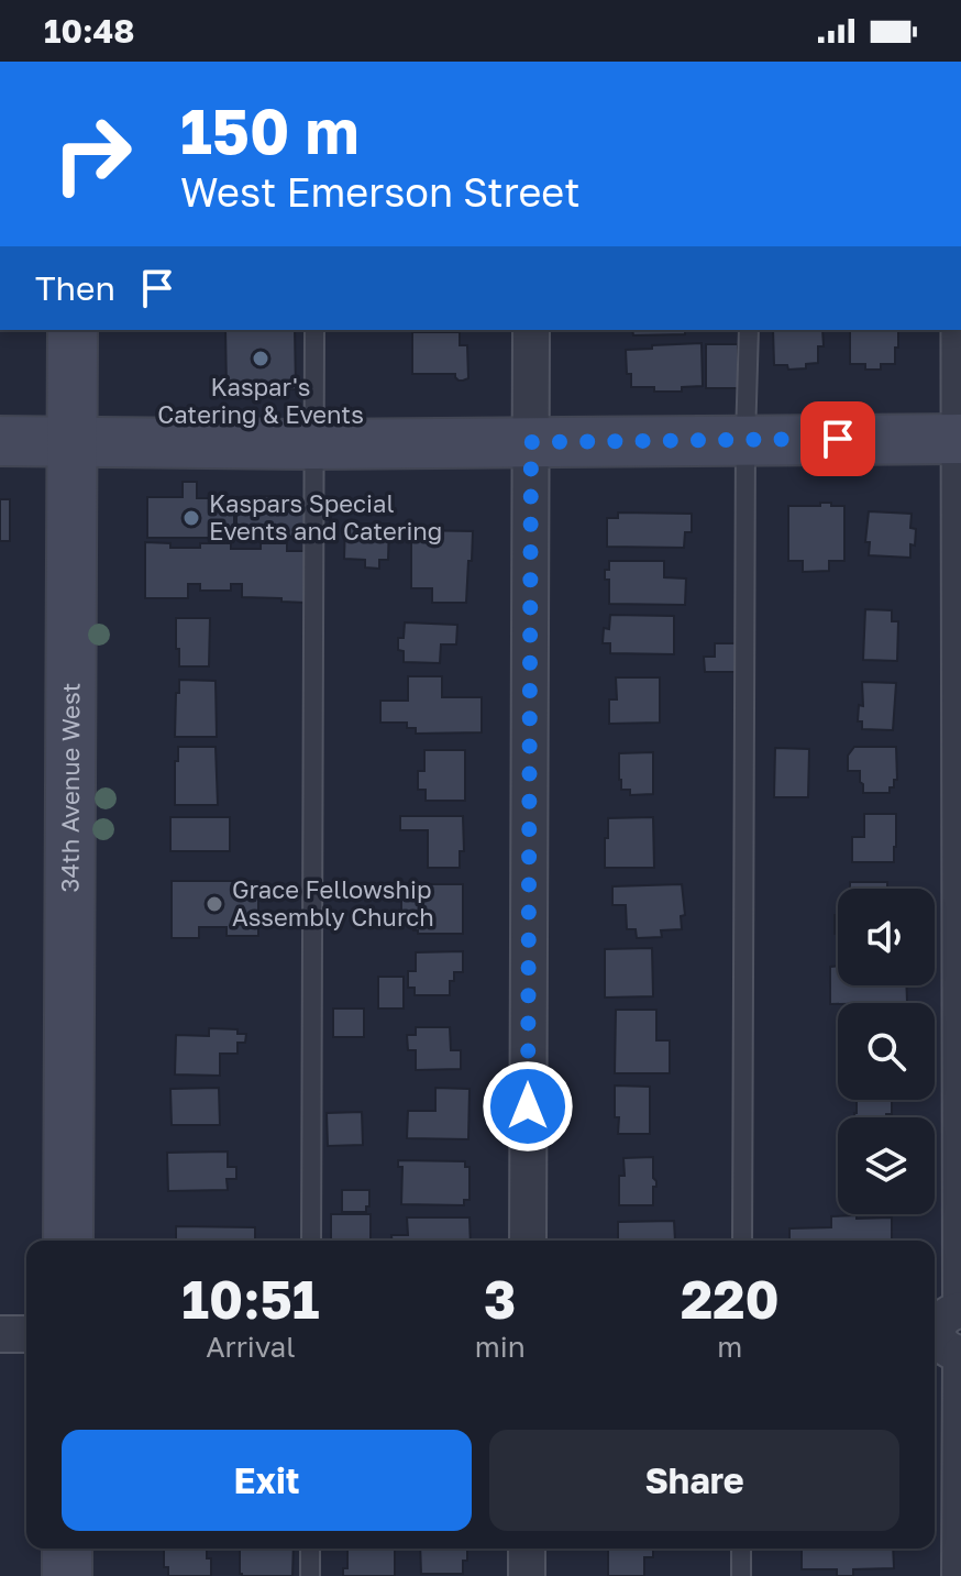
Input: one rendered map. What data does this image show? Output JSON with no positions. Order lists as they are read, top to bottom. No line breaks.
{"streets":{"street":["34th Avenue West"]},"places":["Kaspar's Catering & Events","Kaspars Special Events and Catering","Grace Fellowship Assembly Church"],"page":{"status":"10:48","turn":["150 m","West Emerson Street"],"then":"Then","eta":["10:51","Arrival","3","min","220","m"],"buttons":["Exit","Share"]}}
